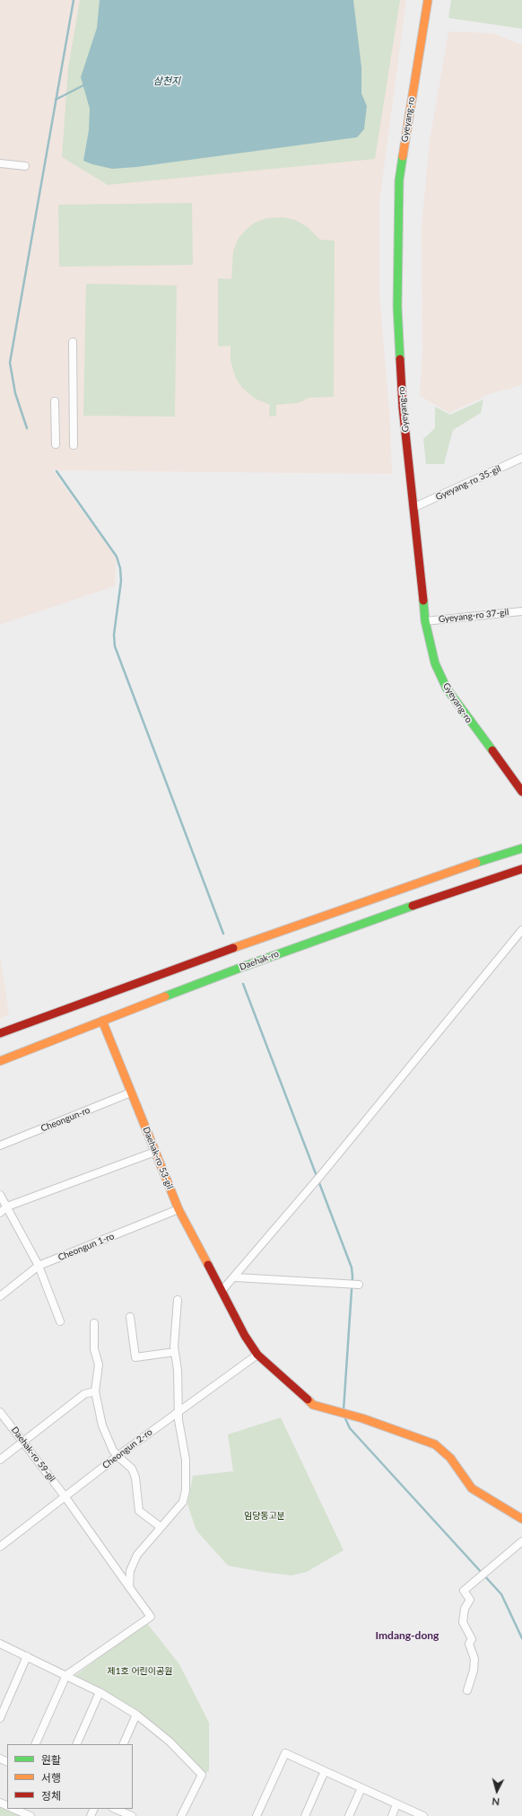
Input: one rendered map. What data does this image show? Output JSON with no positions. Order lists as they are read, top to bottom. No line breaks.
{"streets":{"street":["Gyeyang-ro","Gyeyang-ro 35-gil","Gyeyang-ro 37-gil","Daehak-ro","Cheongun-ro","Daehak-ro 53-gil","Cheongun 1-ro","Cheongun 2-ro","Daehak-ro 59-gil"]},"crossings":[["Gyeyang-ro","Gyeyang-ro 35-gil"],["Gyeyang-ro","Gyeyang-ro 37-gil"],["Daehak-ro","Daehak-ro 53-gil"],["Cheongun-ro","Daehak-ro 53-gil"],["Daehak-ro 53-gil","Cheongun 1-ro"],["Daehak-ro 53-gil","Cheongun 2-ro"],["Cheongun 2-ro","Daehak-ro 59-gil"]],"districts":["Imdang-dong"],"water":["삼천지"],"parks":["임당동고분","제1호 어린이공원"],"legend":["원활","서행","정체"],"north":"bottom"}
